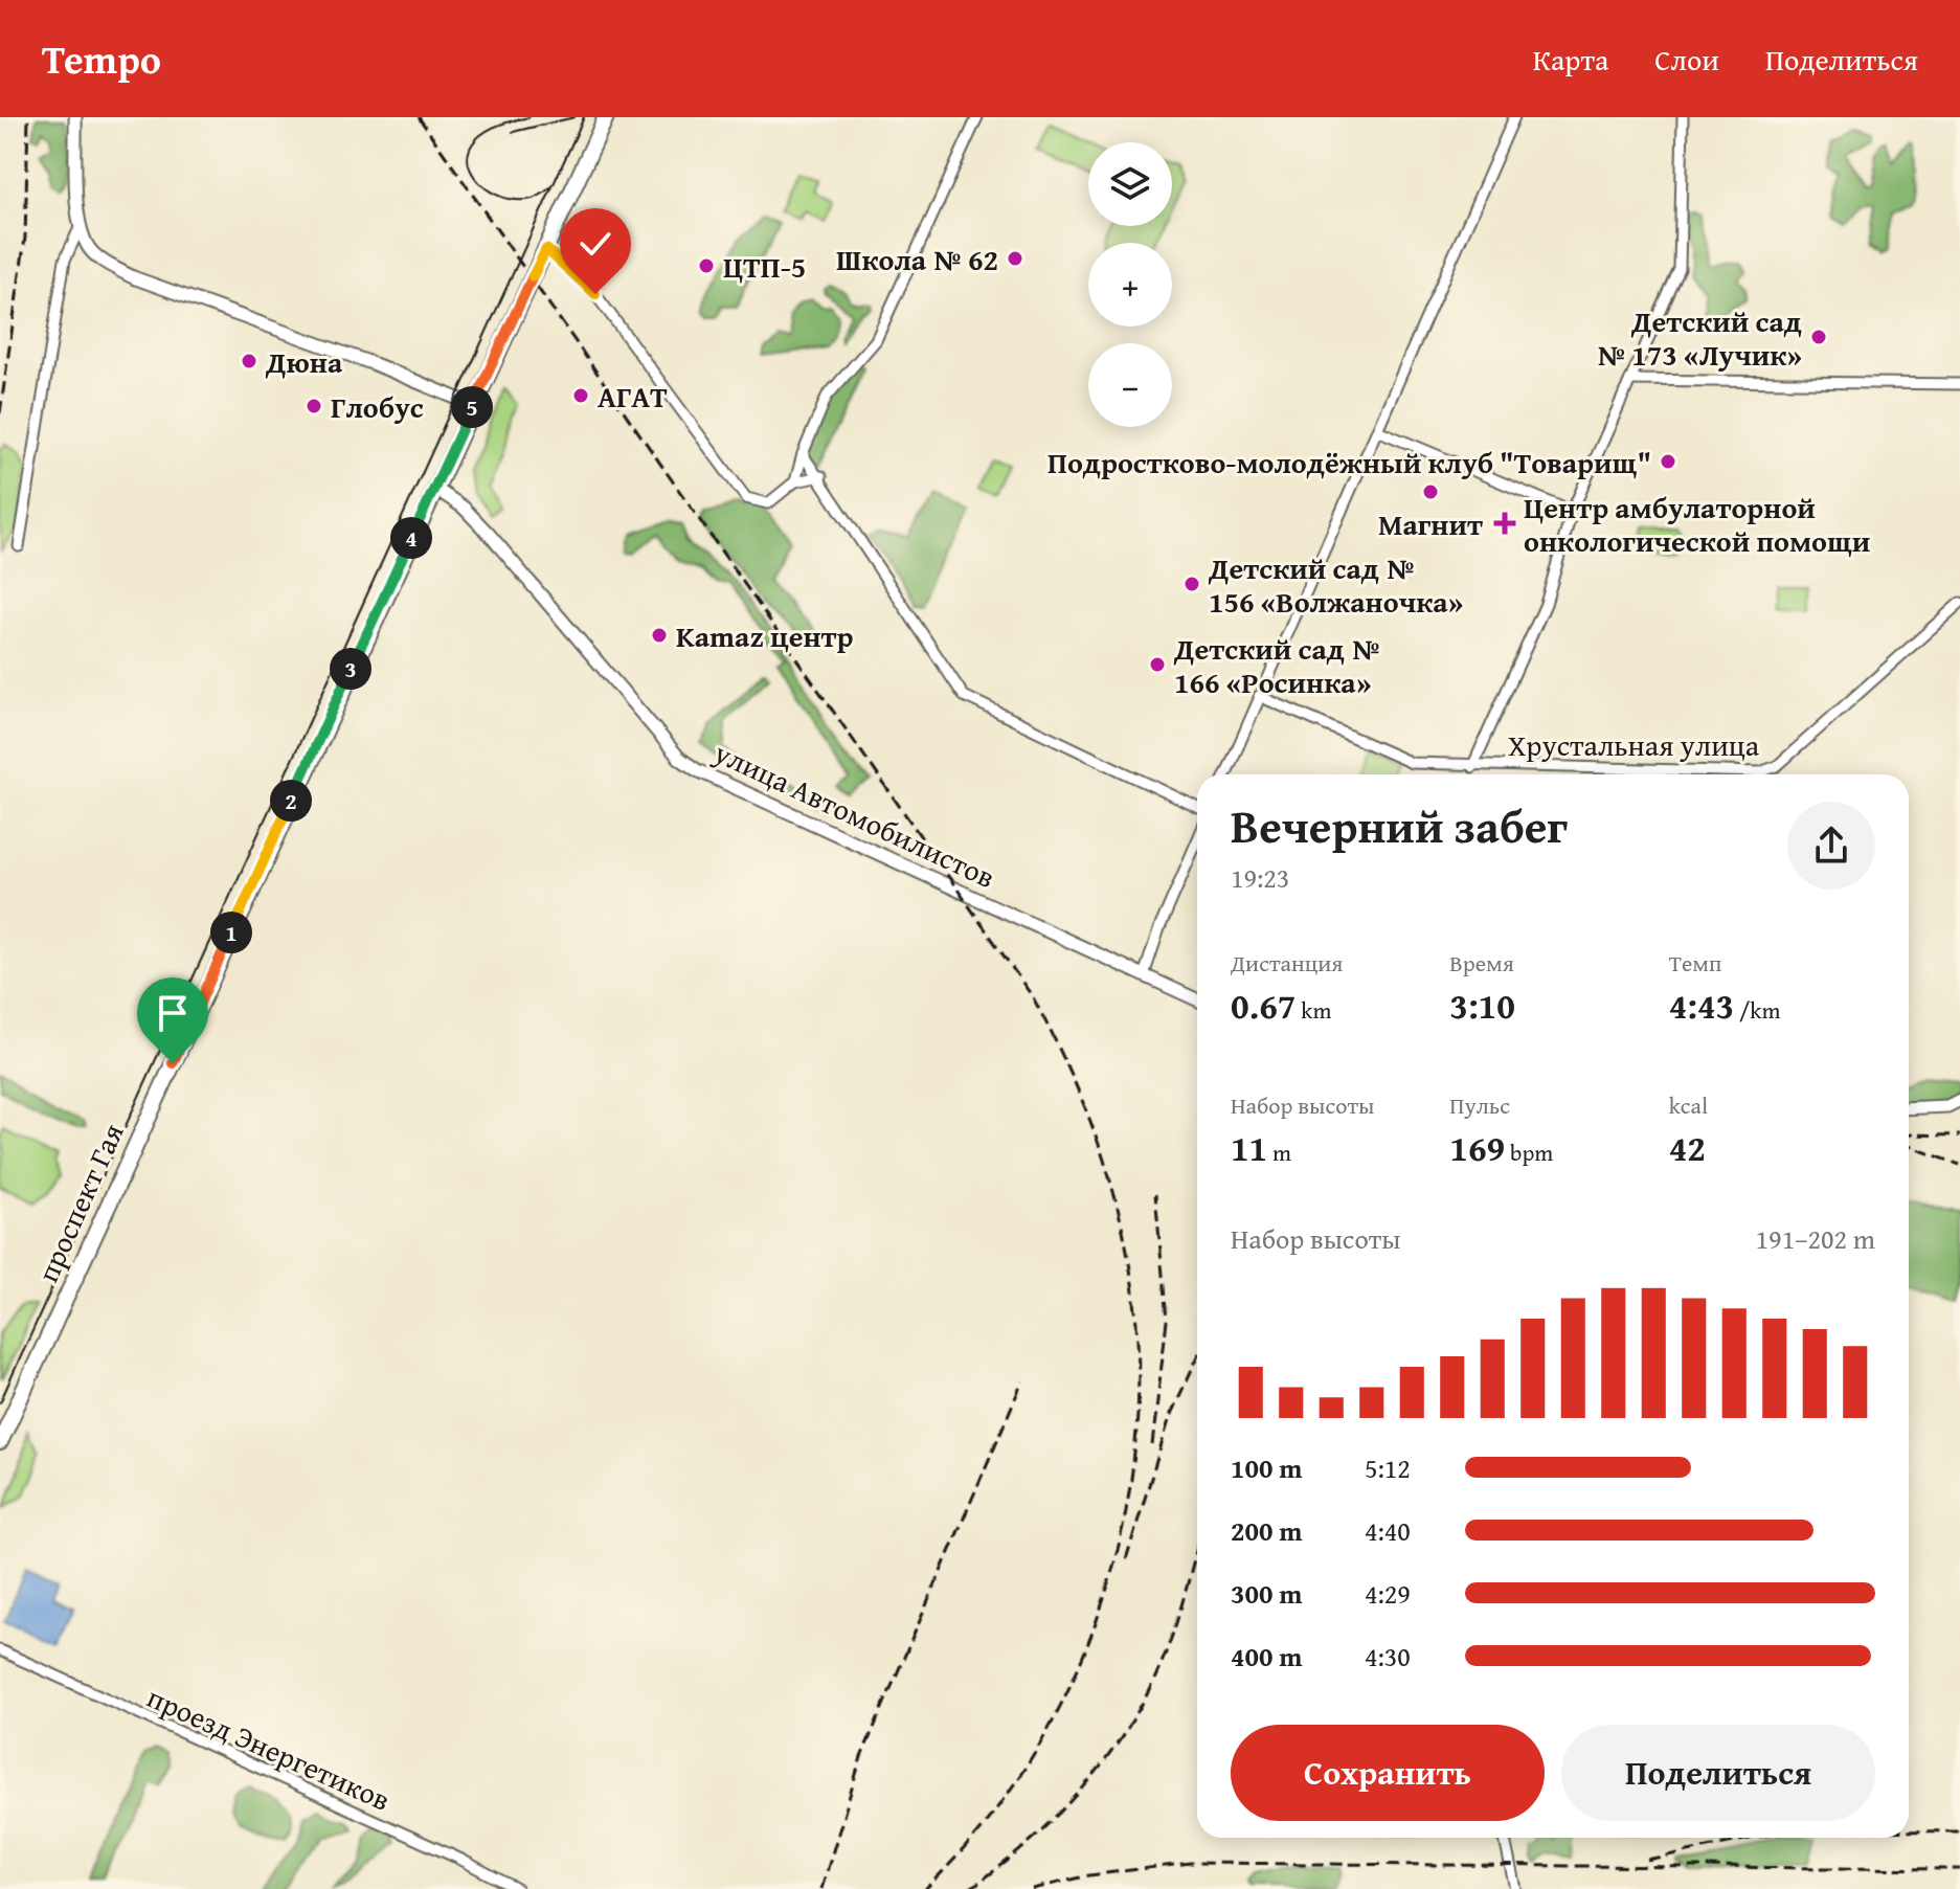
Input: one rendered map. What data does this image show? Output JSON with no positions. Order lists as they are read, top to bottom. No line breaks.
{"streets":{"main road":["проспект Гая"],"street":["Хрустальная улица","улица Автомобилистов","проезд Энергетиков"]},"crossings":[["улица Автомобилистов","проспект Гая"]],"places":{"other":["Школа № 62","ЦТП-5","Детский сад № 173 «Лучик»","Дюна","АГАТ","Глобус","Подростково-молодёжный клуб \"Товарищ\"","Магнит","Детский сад № 156 «Волжаночка»","Kamaz центр","Детский сад № 166 «Росинка»"],"health":["Центр амбулаторной онкологической помощи"]},"page":{"header":"Tempo","nav":["Карта","Слои","Поделиться"],"map_buttons":["+","−"],"pins":["5","4","3","2","1"],"heading":["Вечерний забег","19:23"],"stats":[["Дистанция","0.67 km"],["Время","3:10"],["Темп","4:43 /km"],["Набор высоты","11 m"],["Пульс","169 bpm"],["kcal","42"]],"chart":["Набор высоты","191–202 m"],"list":[{"name":"100 m","note":"5:12"},{"name":"200 m","note":"4:40"},{"name":"300 m","note":"4:29"},{"name":"400 m","note":"4:30"}],"buttons":["Сохранить","Поделиться"]}}
